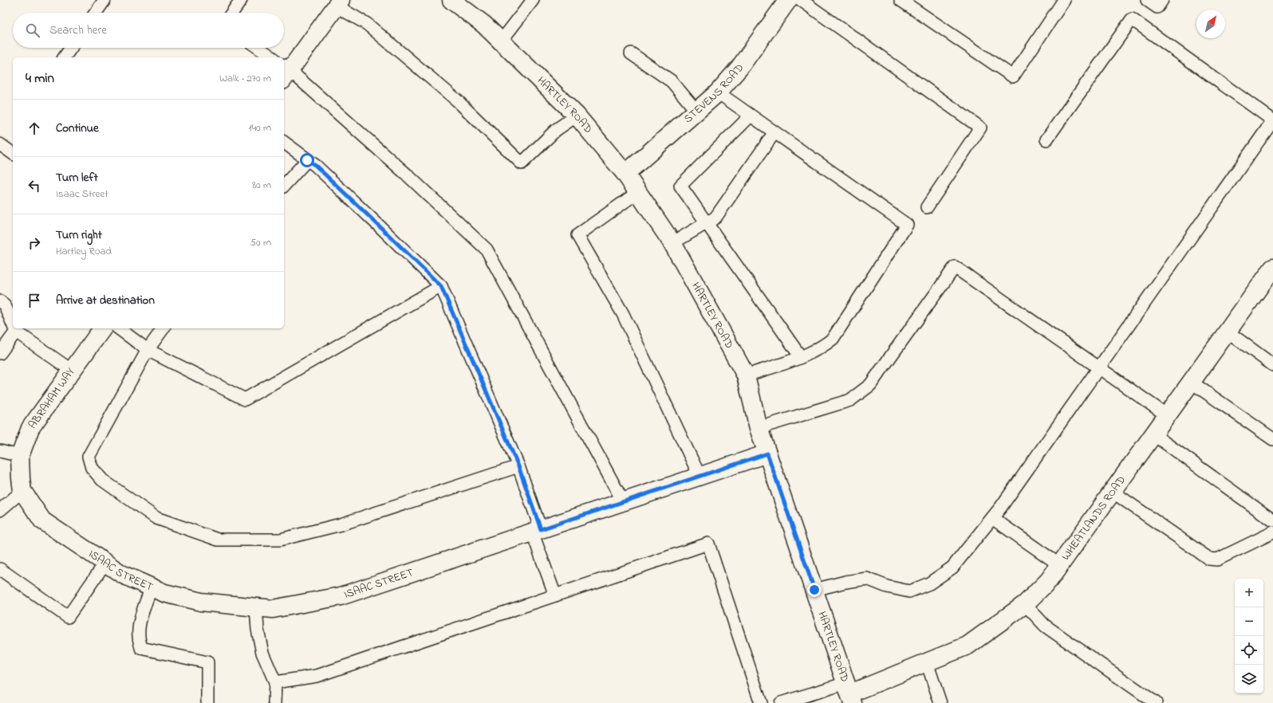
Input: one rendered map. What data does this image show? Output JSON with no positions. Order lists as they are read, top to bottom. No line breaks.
{"streets":{"street":["STEVENS ROAD","HARTLEY ROAD","ABRAHAM WAY","WHEATLANDS ROAD","ISAAC STREET"]},"crossings":[["STEVENS ROAD","HARTLEY ROAD"],["HARTLEY ROAD","WHEATLANDS ROAD"],["HARTLEY ROAD","ISAAC STREET"],["ABRAHAM WAY","ISAAC STREET"]],"north":"top right","page":{"search":"Search here","heading":["4 min","Walk · 270 m"],"list":[["Continue","140 m"],["Turn left","Isaac Street","80 m"],["Turn right","Hartley Road","50 m"],"Arrive at destination"],"map_buttons":["+","−"]}}
